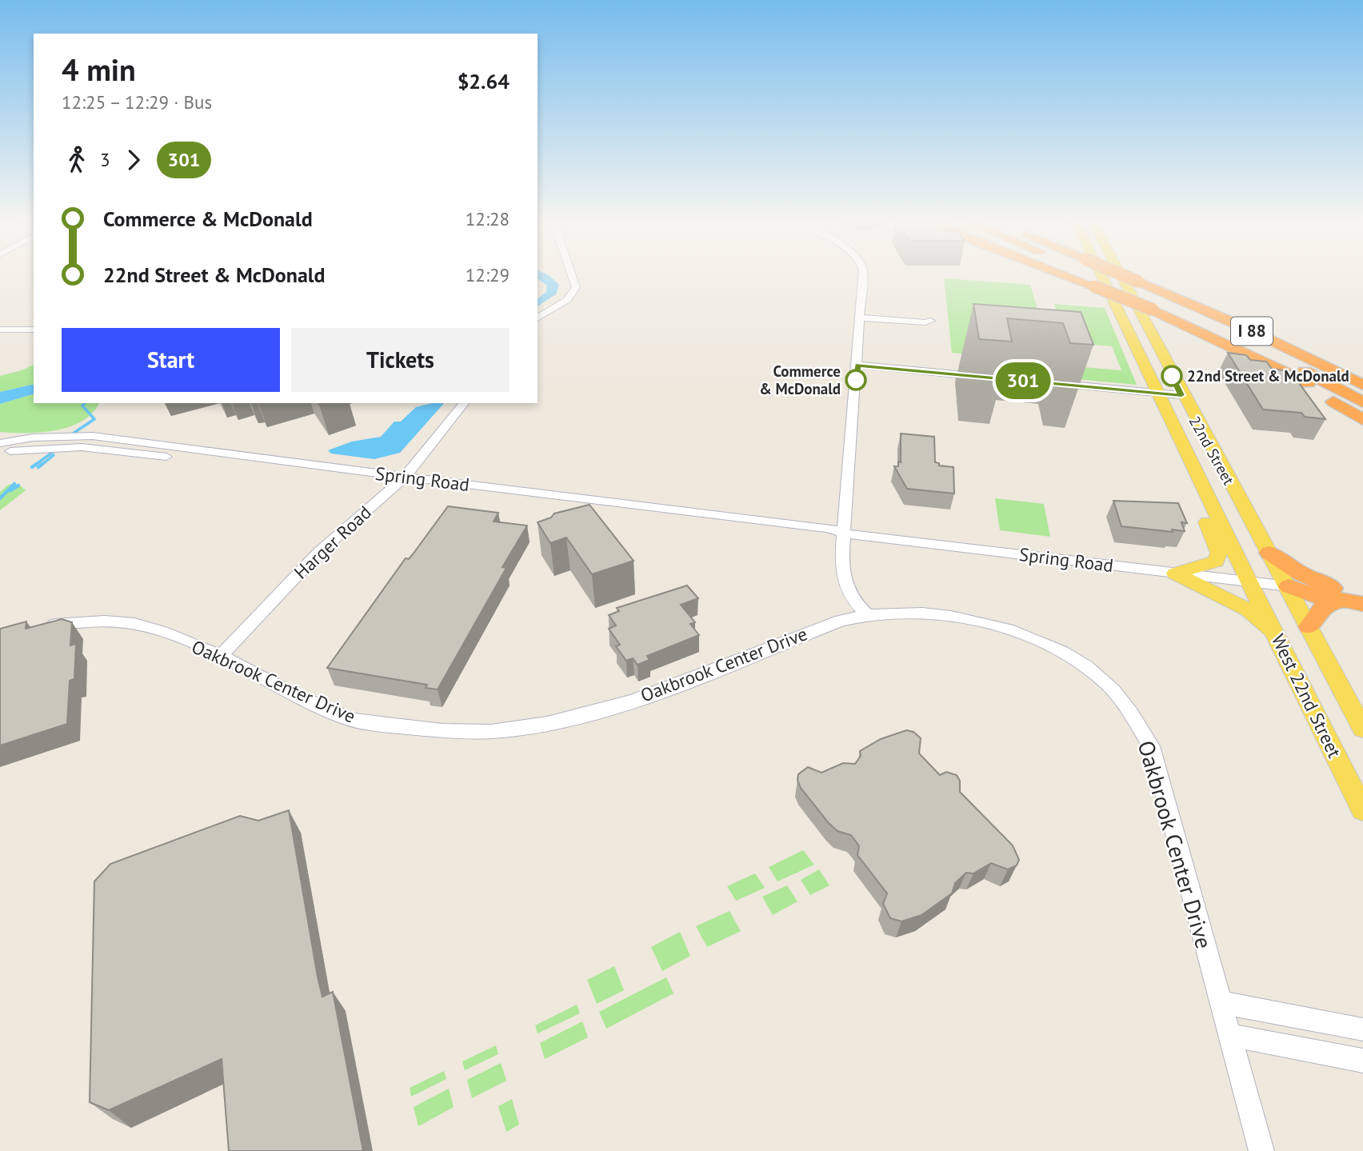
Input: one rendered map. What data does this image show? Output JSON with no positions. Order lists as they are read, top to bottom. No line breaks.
{"streets":{"highway":["I 88"],"main road":["22nd Street","West 22nd Street"],"street":["Spring Road","Harger Road","Oakbrook Center Drive"]},"crossings":[["22nd Street","Spring Road"],["22nd Street","West 22nd Street"],["Spring Road","Harger Road"],["Spring Road","West 22nd Street"],["Harger Road","Oakbrook Center Drive"]],"places":["22nd Street & McDonald","Commerce & McDonald"],"lines":["bus line 301"],"page":{"on_map":"301","heading":["4 min","12:25 – 12:29 · Bus","$2.64"],"legs":["3","301"],"list":[{"name":"Commerce & McDonald","value":"12:28"},{"name":"22nd Street & McDonald","value":"12:29"}],"buttons":["Start","Tickets"]}}
